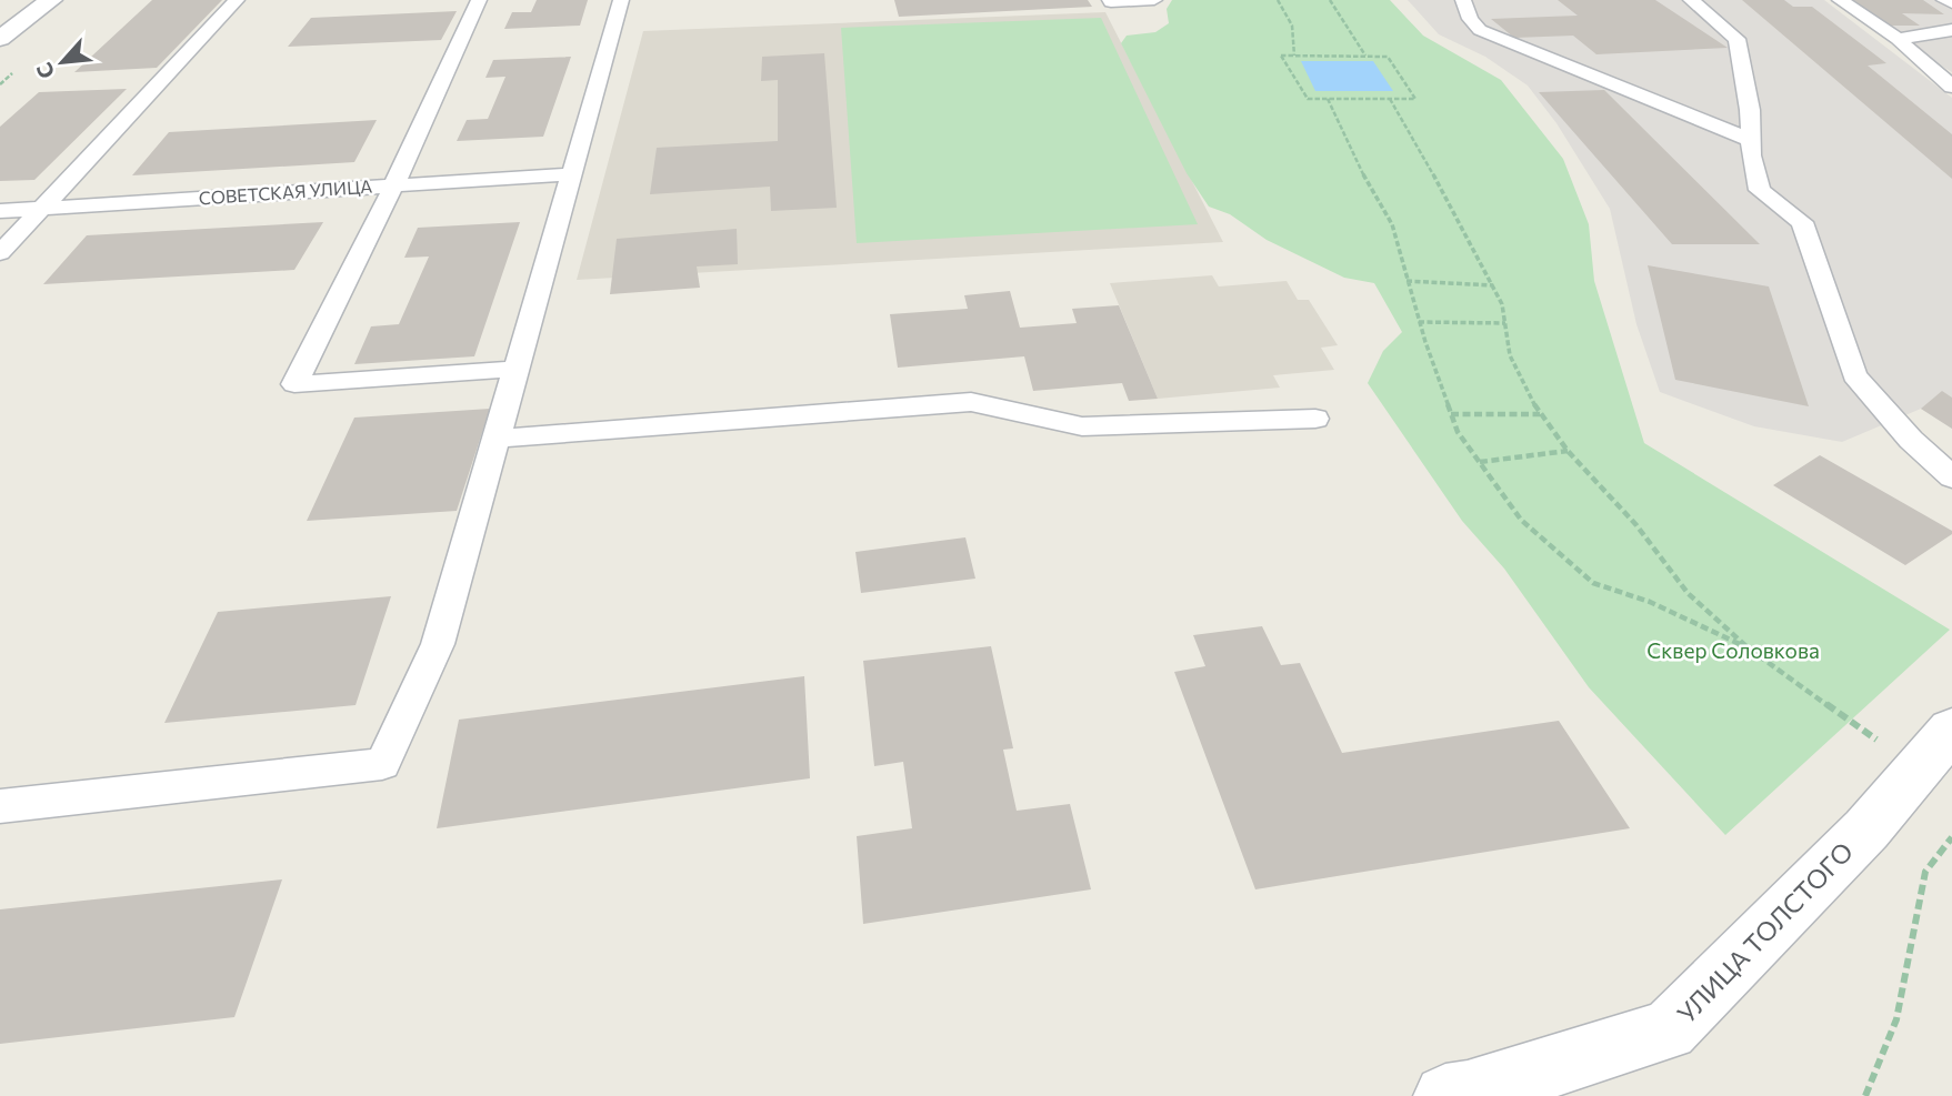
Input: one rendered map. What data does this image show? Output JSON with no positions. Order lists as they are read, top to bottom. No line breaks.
{"streets":{"street":["УЛИЦА ТОЛСТОГО"],"lane":["СОВЕТСКАЯ УЛИЦА"]},"parks":["Сквер Соловкова"],"north":"bottom left"}
